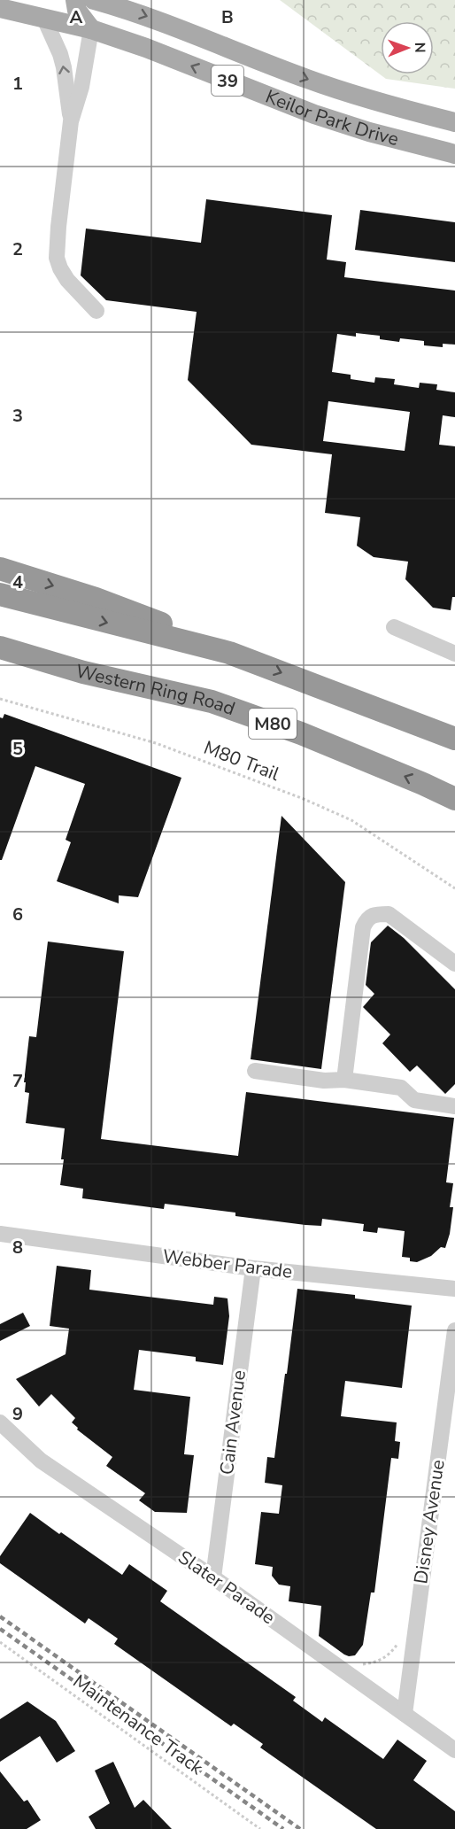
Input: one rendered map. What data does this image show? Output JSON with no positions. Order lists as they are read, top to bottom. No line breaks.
{"streets":{"highway":["Western Ring Road","M80"],"main road":["39","Keilor Park Drive"],"street":["Webber Parade","Cain Avenue","Disney Avenue","Slater Parade"],"path":["M80 Trail","Maintenance Track"]},"crossings":[["Webber Parade","Cain Avenue"],["Cain Avenue","Slater Parade"],["Disney Avenue","Slater Parade"]],"north":"right","grid":{"columns":["A","B"],"rows":["1","2","3","4","5","6","7","8","9"]}}
